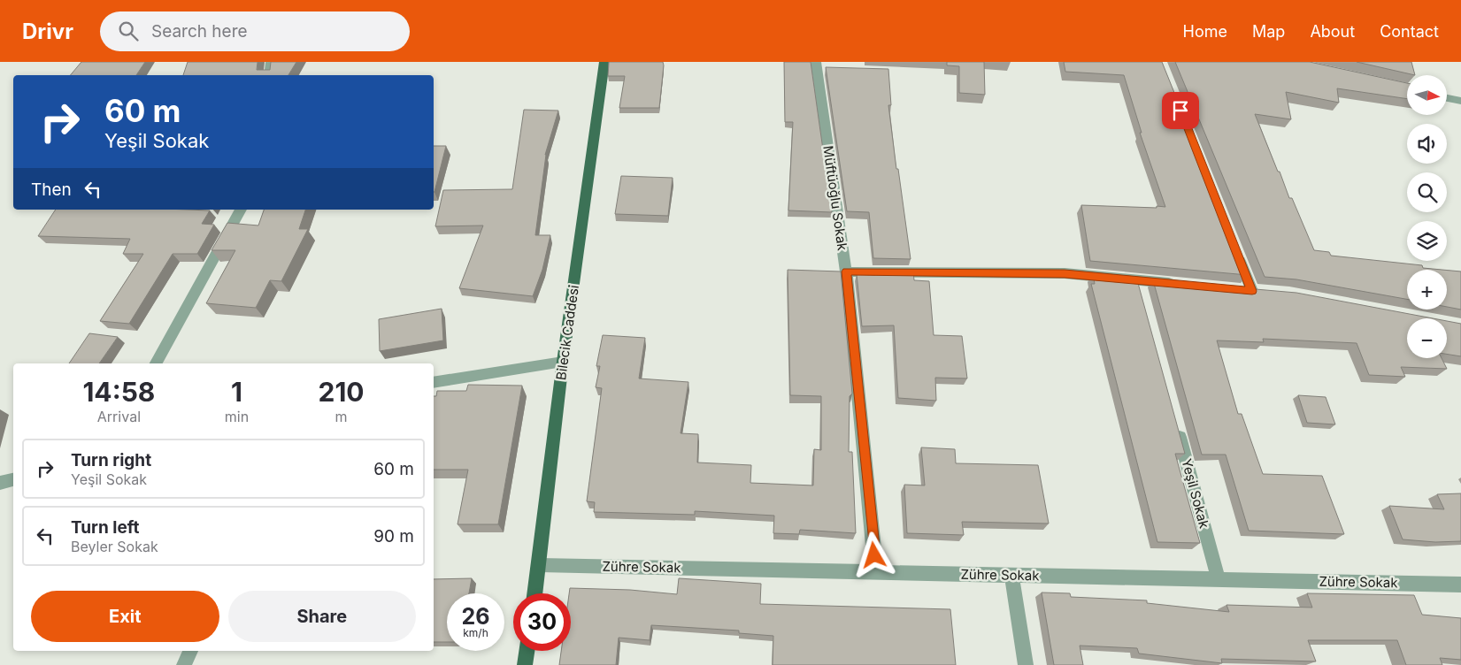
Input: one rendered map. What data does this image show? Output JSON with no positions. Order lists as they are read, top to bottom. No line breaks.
{"streets":{"main road":["Bilecik Caddesi"],"street":["Müftüoğlu Sokak","Yeşil Sokak","Zühre Sokak"]},"crossings":[["Müftüoğlu Sokak","Zühre Sokak"],["Bilecik Caddesi","Zühre Sokak"],["Yeşil Sokak","Zühre Sokak"]],"north":"right","page":{"header":"Drivr","search":"Search here","nav":["Home","Map","About","Contact"],"map_buttons":["+","−"],"turn":["60 m","Yeşil Sokak"],"then":"Then","eta":["14:58","Arrival","1","min","210","m"],"list":[{"name":"Turn right","note":"Yeşil Sokak","value":"60 m"},{"name":"Turn left","note":"Beyler Sokak","value":"90 m"}],"buttons":["Exit","Share"],"speed":"26 km/h","limit":"30"}}
